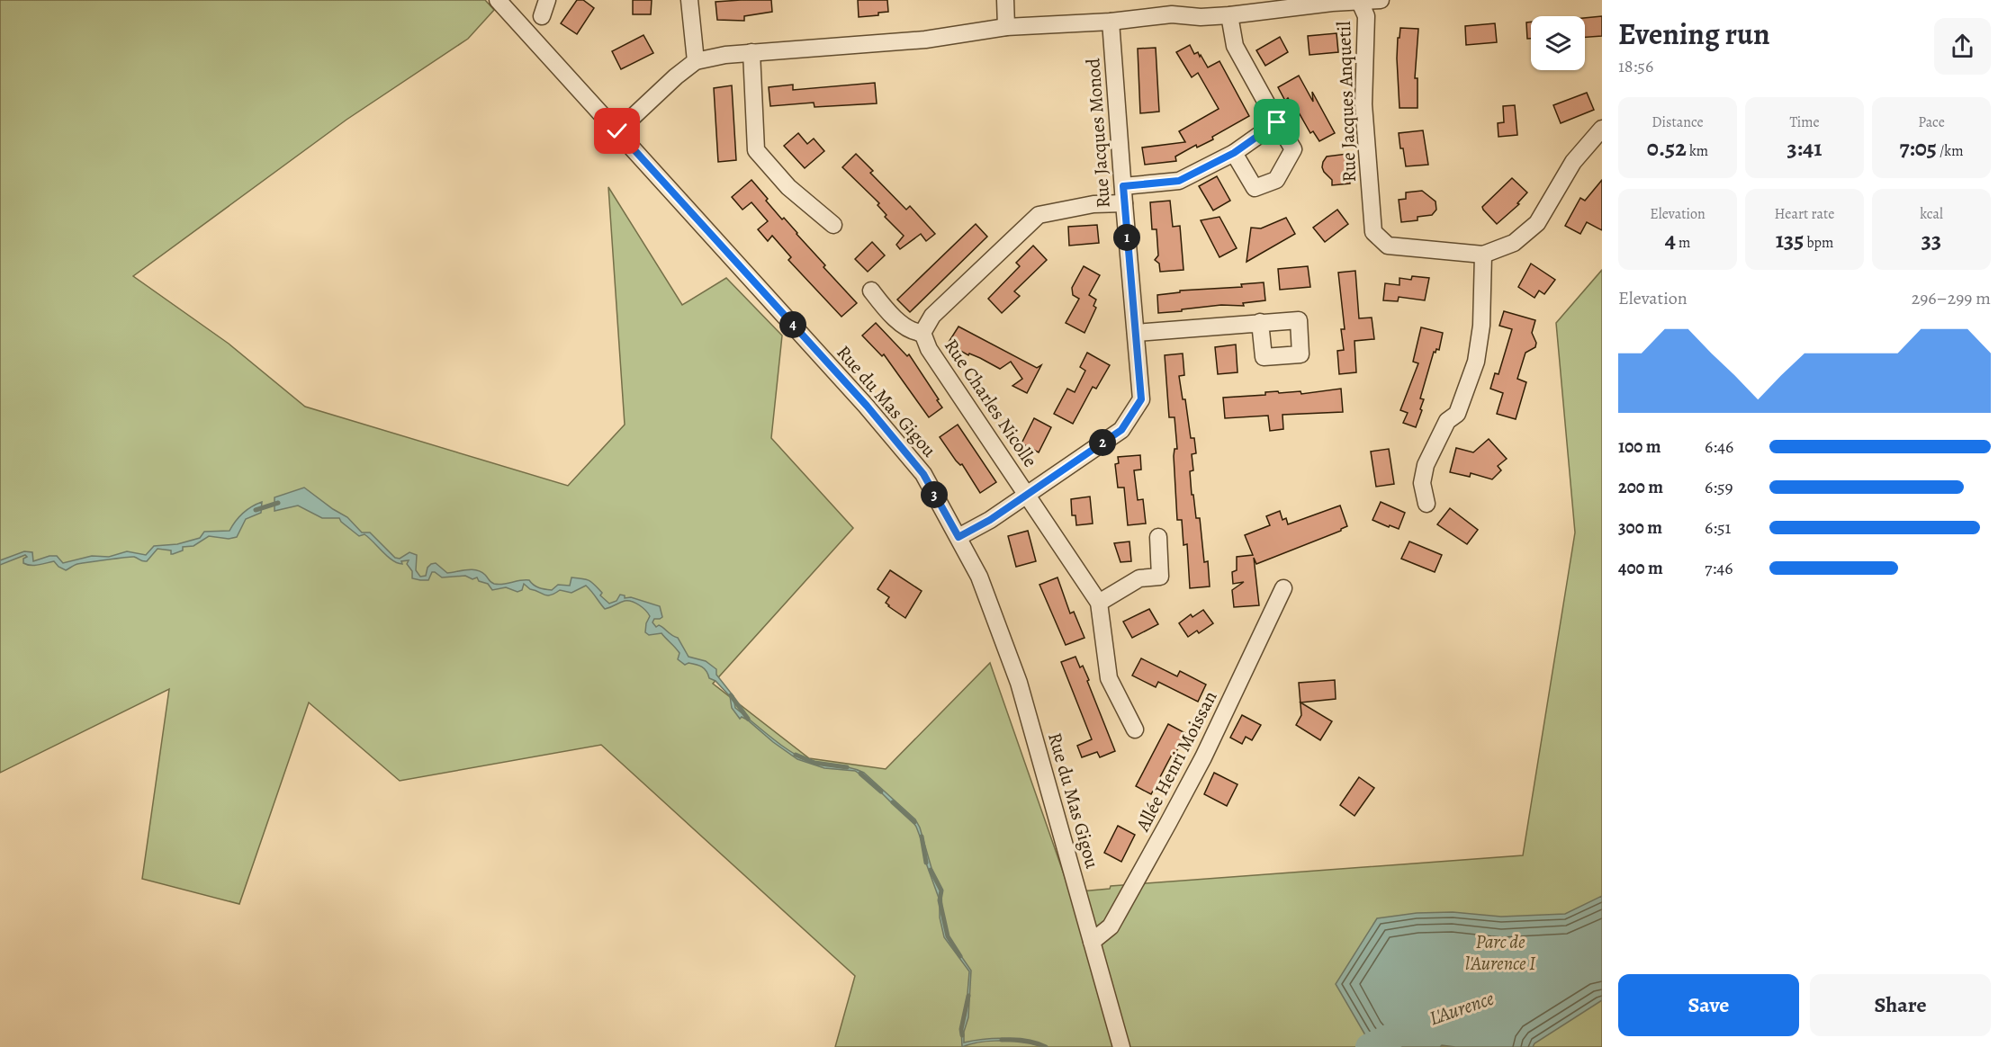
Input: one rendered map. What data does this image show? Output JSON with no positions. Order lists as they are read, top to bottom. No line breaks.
{"streets":{"street":["Rue Jacques Anquetil","Rue Jacques Monod","Rue du Mas Gigou","Rue Charles Nicolle","Allée Henri Moissan"]},"crossings":[["Rue Jacques Monod","Rue du Mas Gigou"],["Rue Jacques Monod","Rue Charles Nicolle"],["Rue du Mas Gigou","Allée Henri Moissan"]],"water":["L'Aurence"],"parks":["Parc de l'Aurence I"],"page":{"heading":["Evening run","18:56"],"stats":[["Distance","0.52 km"],["Time","3:41"],["Pace","7:05 /km"],["Elevation","4 m"],["Heart rate","135 bpm"],["kcal","33"]],"pins":["1","4","2","3"],"chart":["Elevation","296–299 m"],"list":[{"name":"100 m","note":"6:46"},{"name":"200 m","note":"6:59"},{"name":"300 m","note":"6:51"},{"name":"400 m","note":"7:46"}],"buttons":["Save","Share"]}}
